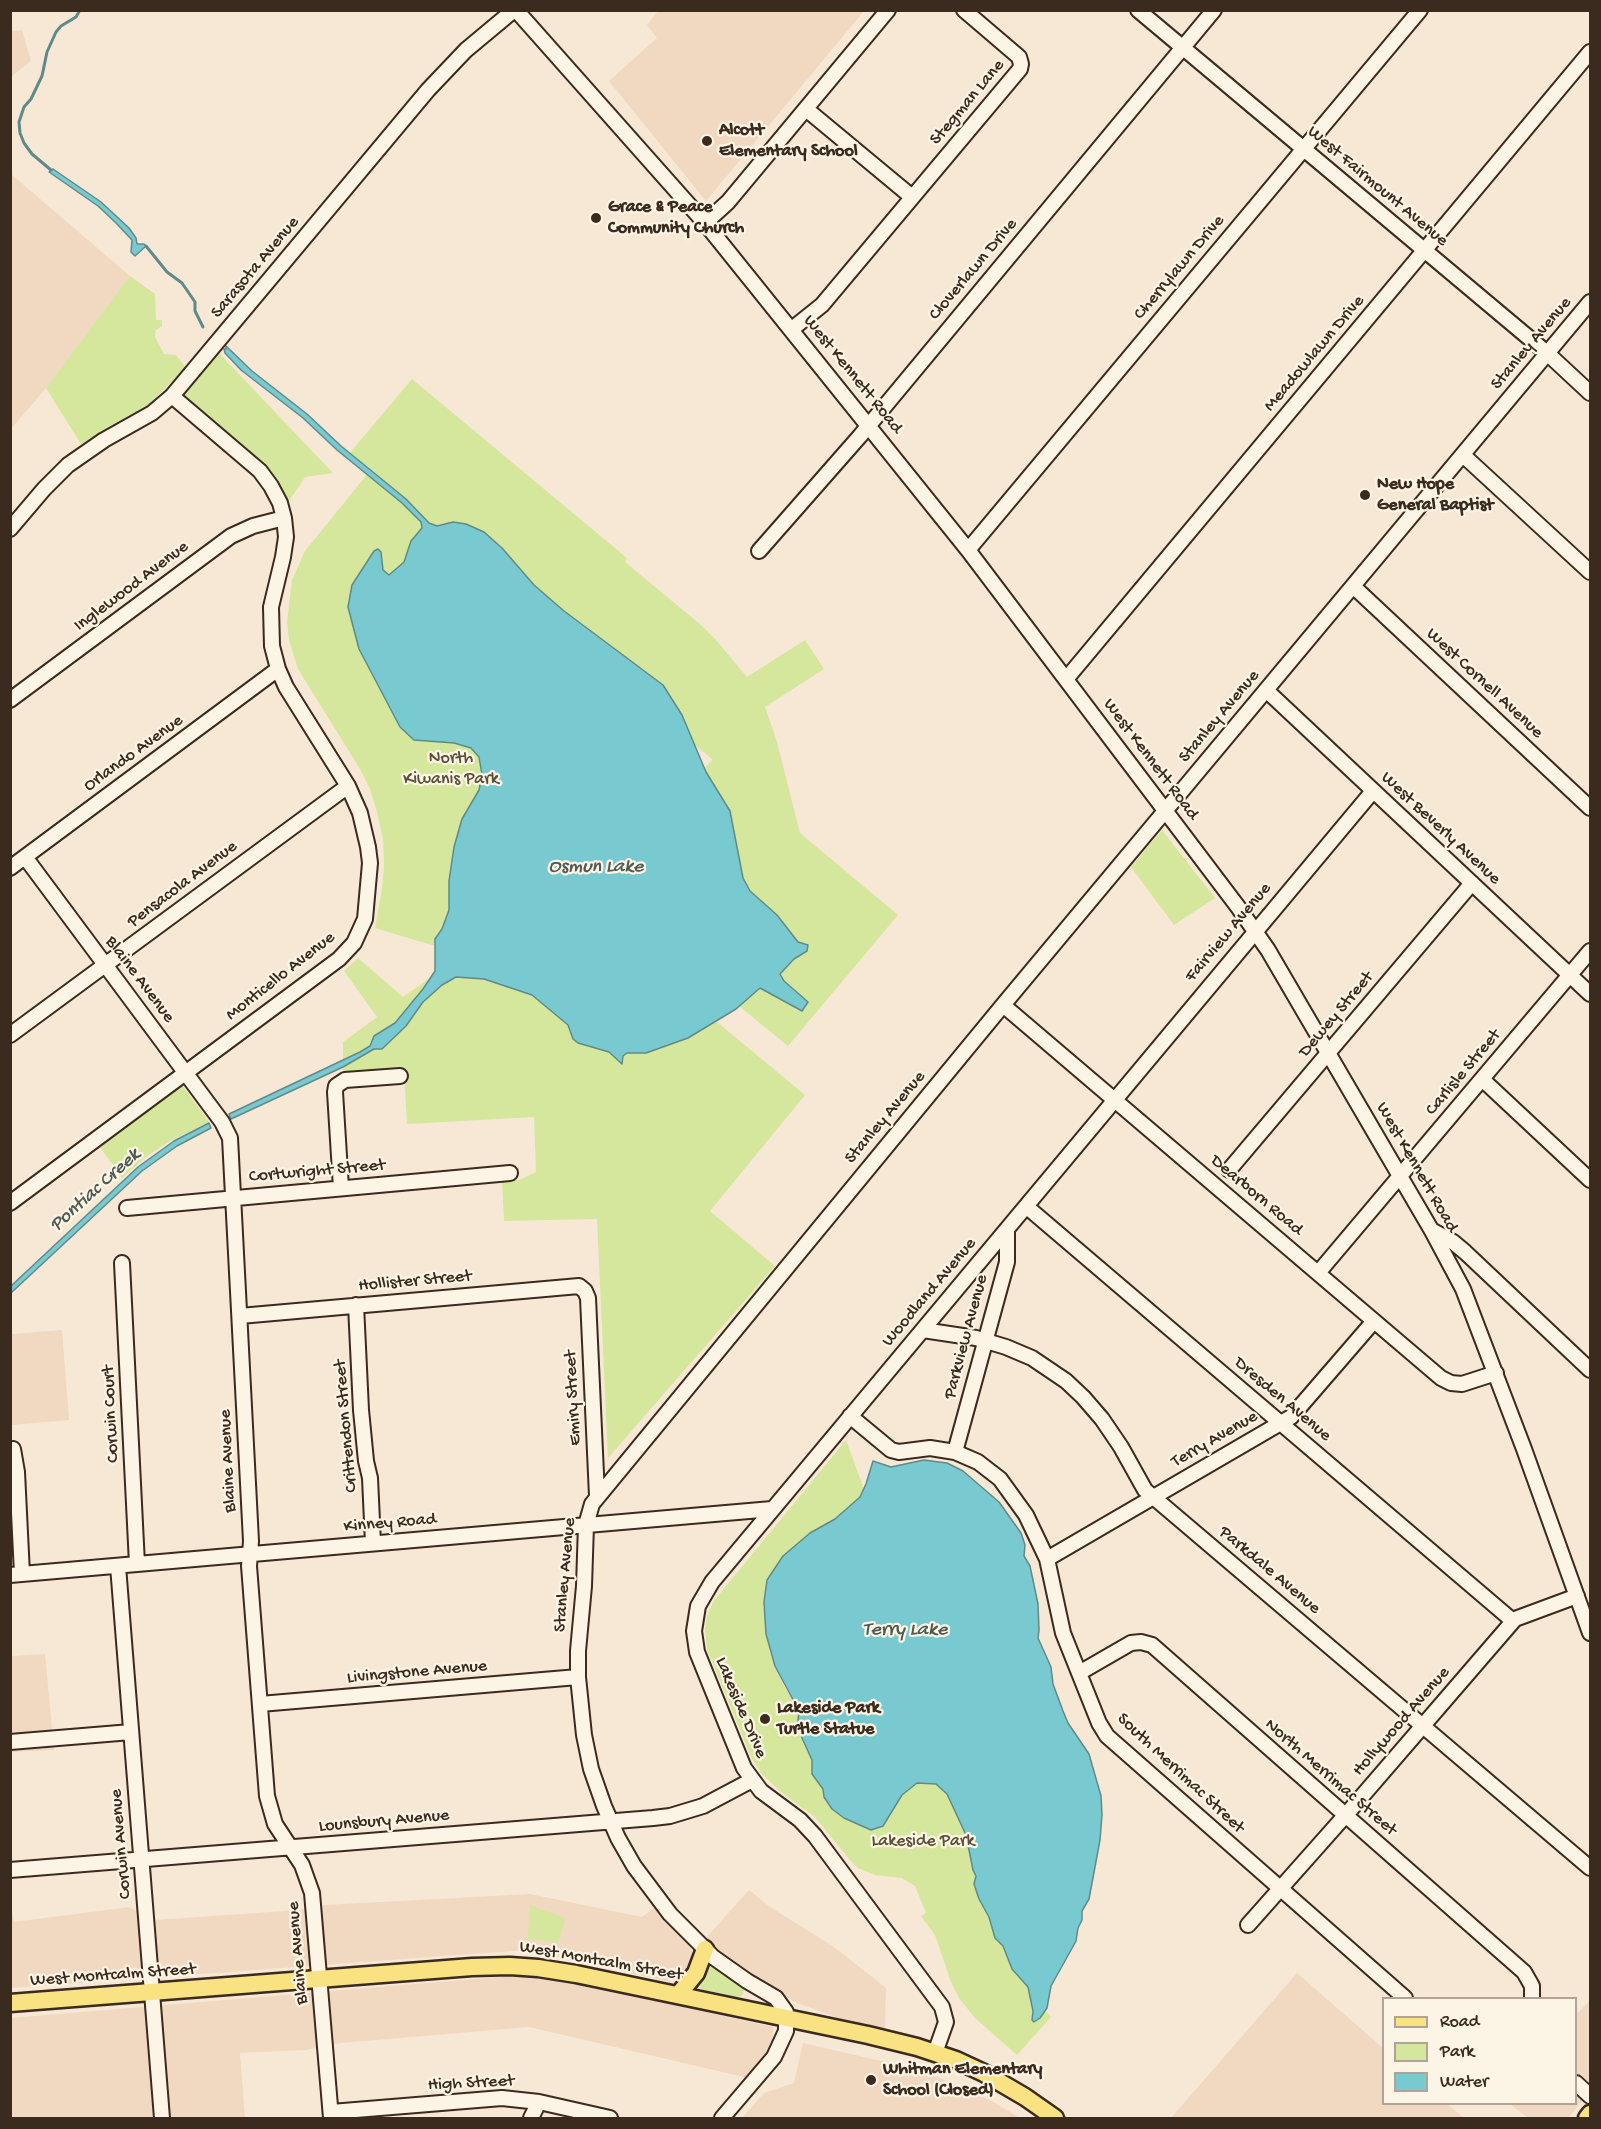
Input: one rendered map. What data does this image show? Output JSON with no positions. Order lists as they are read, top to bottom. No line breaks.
{"streets":{"main road":["West Montcalm Street"],"street":["Stegman Lane","West Fairmount Avenue","Sarasota Avenue","Cherrylawn Drive","Cloverlawn Drive","Stanley Avenue","Meadowlawn Drive","West Kennett Road","Inglewood Avenue","West Cornell Avenue","Orlando Avenue","West Beverly Avenue","Pensacola Avenue","Fairview Avenue","Monticello Avenue","Blaine Avenue","Dewey Street","Carlisle Street","Cortwright Street","Dearborn Road","Hollister Street","Woodland Avenue","Parkview Avenue","Emiry Street","Dresden Avenue","Corwin Court","Crittendon Street","Terry Avenue","Kinney Road","Parkdale Avenue","Livingstone Avenue","Lakeside Drive","Hollywood Avenue","South Merrimac Street","North Merrimac Street","Lounsbury Avenue","Corwin Avenue","High Street"]},"crossings":[["Stegman Lane","West Kennett Road"],["West Fairmount Avenue","Cherrylawn Drive"],["West Fairmount Avenue","Cloverlawn Drive"],["West Fairmount Avenue","Stanley Avenue"],["West Fairmount Avenue","Meadowlawn Drive"],["Sarasota Avenue","West Kennett Road"],["Sarasota Avenue","Monticello Avenue"],["Cherrylawn Drive","West Kennett Road"],["Cloverlawn Drive","West Kennett Road"],["Stanley Avenue","West Kennett Road"],["Stanley Avenue","West Cornell Avenue"],["Stanley Avenue","West Beverly Avenue"],["Stanley Avenue","Dearborn Road"],["Stanley Avenue","Emiry Street"],["Stanley Avenue","Kinney Road"],["Stanley Avenue","Livingstone Avenue"],["Stanley Avenue","Lounsbury Avenue"],["Stanley Avenue","West Montcalm Street"],["Meadowlawn Drive","West Kennett Road"],["West Kennett Road","Fairview Avenue"],["West Kennett Road","Dewey Street"],["West Kennett Road","Carlisle Street"],["West Kennett Road","Dearborn Road"],["West Kennett Road","Hollywood Avenue"],["Inglewood Avenue","Monticello Avenue"],["Orlando Avenue","Monticello Avenue"],["Orlando Avenue","Blaine Avenue"],["West Beverly Avenue","Fairview Avenue"],["West Beverly Avenue","Dewey Street"],["West Beverly Avenue","Carlisle Street"],["Pensacola Avenue","Monticello Avenue"],["Pensacola Avenue","Blaine Avenue"],["Fairview Avenue","Dearborn Road"],["Fairview Avenue","Woodland Avenue"],["Monticello Avenue","Blaine Avenue"],["Blaine Avenue","Cortwright Street"],["Blaine Avenue","Hollister Street"],["Blaine Avenue","Kinney Road"],["Blaine Avenue","Livingstone Avenue"],["Blaine Avenue","Lounsbury Avenue"],["Blaine Avenue","West Montcalm Street"],["Blaine Avenue","High Street"],["Carlisle Street","Dearborn Road"],["Dearborn Road","Woodland Avenue"],["Dearborn Road","Terry Avenue"],["Hollister Street","Emiry Street"],["Hollister Street","Crittendon Street"],["Woodland Avenue","Parkview Avenue"],["Woodland Avenue","Dresden Avenue"],["Woodland Avenue","Kinney Road"],["Woodland Avenue","Parkdale Avenue"],["Woodland Avenue","Lakeside Drive"],["Woodland Avenue","South Merrimac Street"],["Parkview Avenue","Parkdale Avenue"],["Parkview Avenue","South Merrimac Street"],["Dresden Avenue","Terry Avenue"],["Dresden Avenue","Hollywood Avenue"],["Corwin Court","Kinney Road"],["Crittendon Street","Kinney Road"],["Terry Avenue","Parkdale Avenue"],["Terry Avenue","South Merrimac Street"],["Kinney Road","Lakeside Drive"],["Kinney Road","Corwin Avenue"],["Parkdale Avenue","Hollywood Avenue"],["Lakeside Drive","Lounsbury Avenue"],["Lakeside Drive","West Montcalm Street"],["Hollywood Avenue","South Merrimac Street"],["Hollywood Avenue","North Merrimac Street"],["South Merrimac Street","North Merrimac Street"],["Lounsbury Avenue","Corwin Avenue"],["Corwin Avenue","West Montcalm Street"]],"water":["Osmun Lake","Pontiac Creek","Terry Lake"],"parks":["North Kiwanis Park","Lakeside Park"],"places":["Alcott Elementary School","Grace & Peace Community Church","New Hope General Baptist","Lakeside Park Turtle Statue","Whitman Elementary School (Closed)"],"legend":["Road","Park","Water"]}
